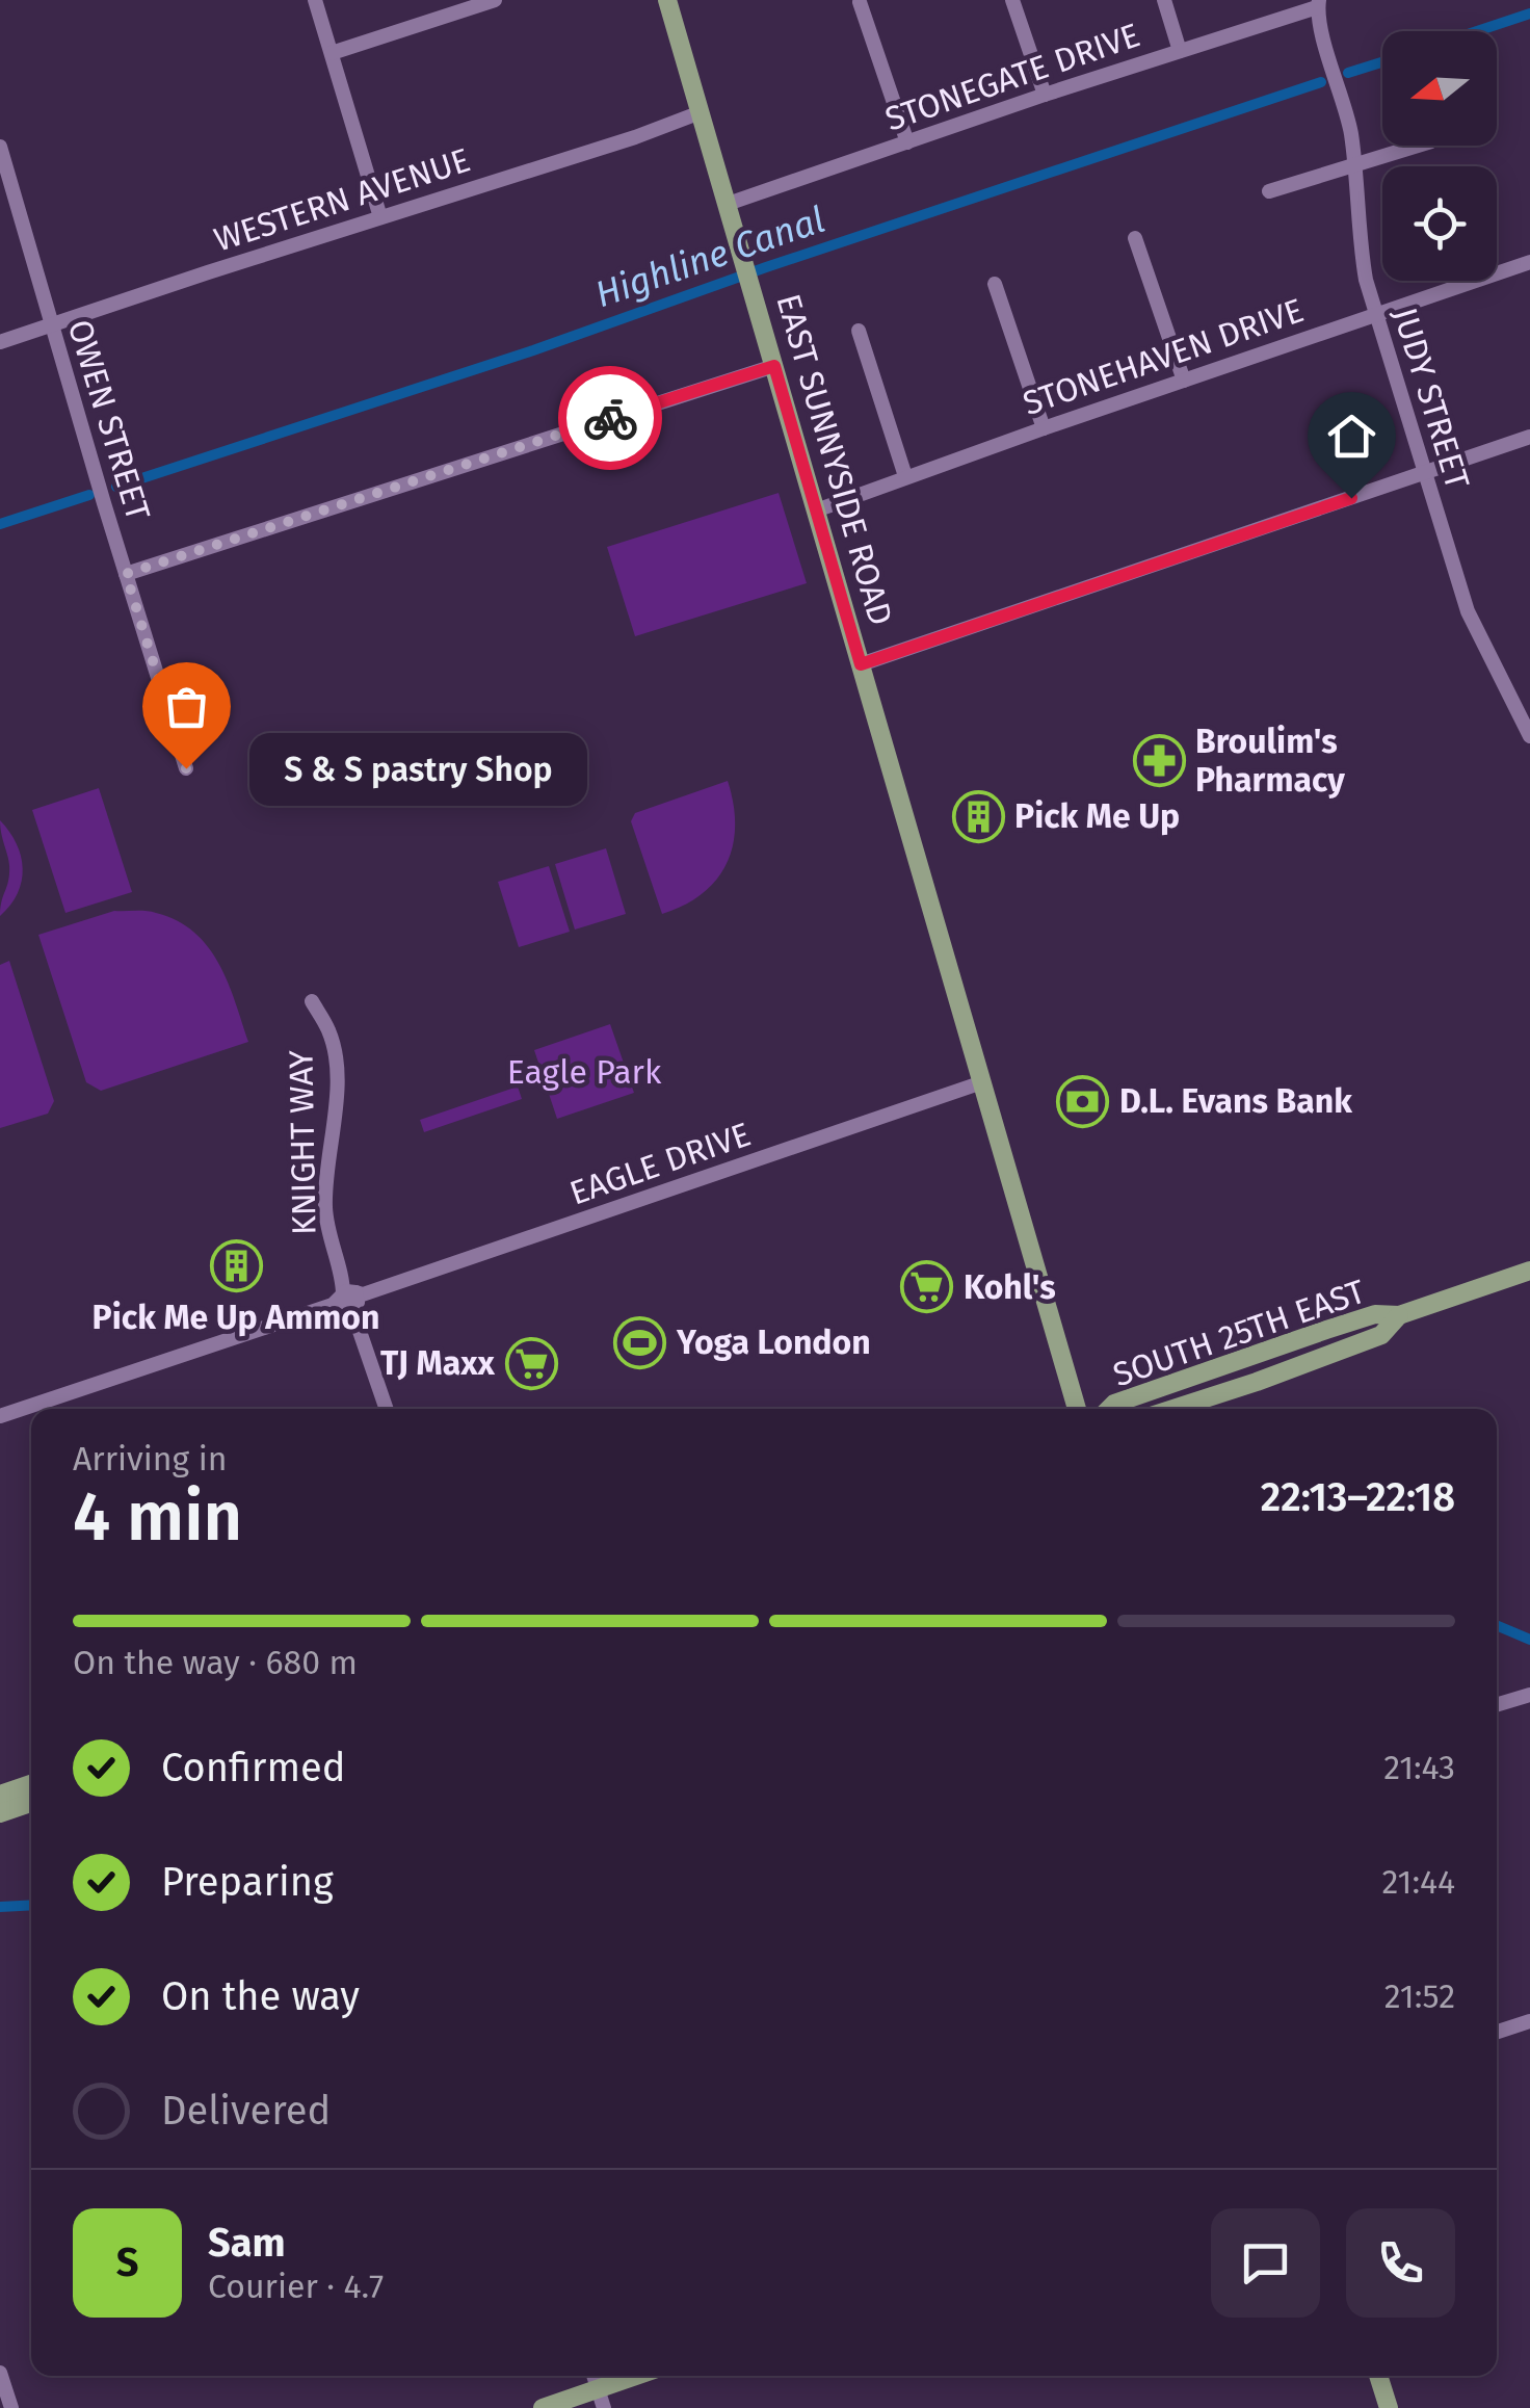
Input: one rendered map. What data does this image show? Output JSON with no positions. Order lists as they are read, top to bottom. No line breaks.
{"streets":{"main road":["EAST SUNNYSIDE ROAD","SOUTH 25TH EAST"],"street":["STONEGATE DRIVE","WESTERN AVENUE","STONEHAVEN DRIVE","JUDY STREET","OWEN STREET","KNIGHT WAY","EAGLE DRIVE"]},"crossings":[["STONEGATE DRIVE","JUDY STREET"],["STONEGATE DRIVE","EAST SUNNYSIDE ROAD"],["WESTERN AVENUE","OWEN STREET"],["WESTERN AVENUE","EAST SUNNYSIDE ROAD"],["STONEHAVEN DRIVE","JUDY STREET"],["STONEHAVEN DRIVE","EAST SUNNYSIDE ROAD"],["EAST SUNNYSIDE ROAD","EAGLE DRIVE"],["KNIGHT WAY","EAGLE DRIVE"]],"water":["Highline Canal"],"parks":["Eagle Park"],"places":{"pharmacy":["Broulim's Pharmacy"],"other":["S & S pastry Shop"],"building":["Pick Me Up","Pick Me Up Ammon"],"bank":["D.L. Evans Bank"],"supermarket":["Kohl's","TJ Maxx"],"sports":["Yoga London"]},"north":"left","page":{"bubble":"S & S pastry Shop","heading":["4 min","Arriving in","22:13–22:18"],"panel":["Sam","Courier · 4.7"],"bar":"On the way · 680 m","list":[["Confirmed","21:43"],["Preparing","21:44"],["On the way","21:52"],"Delivered"],"round":"S"}}
